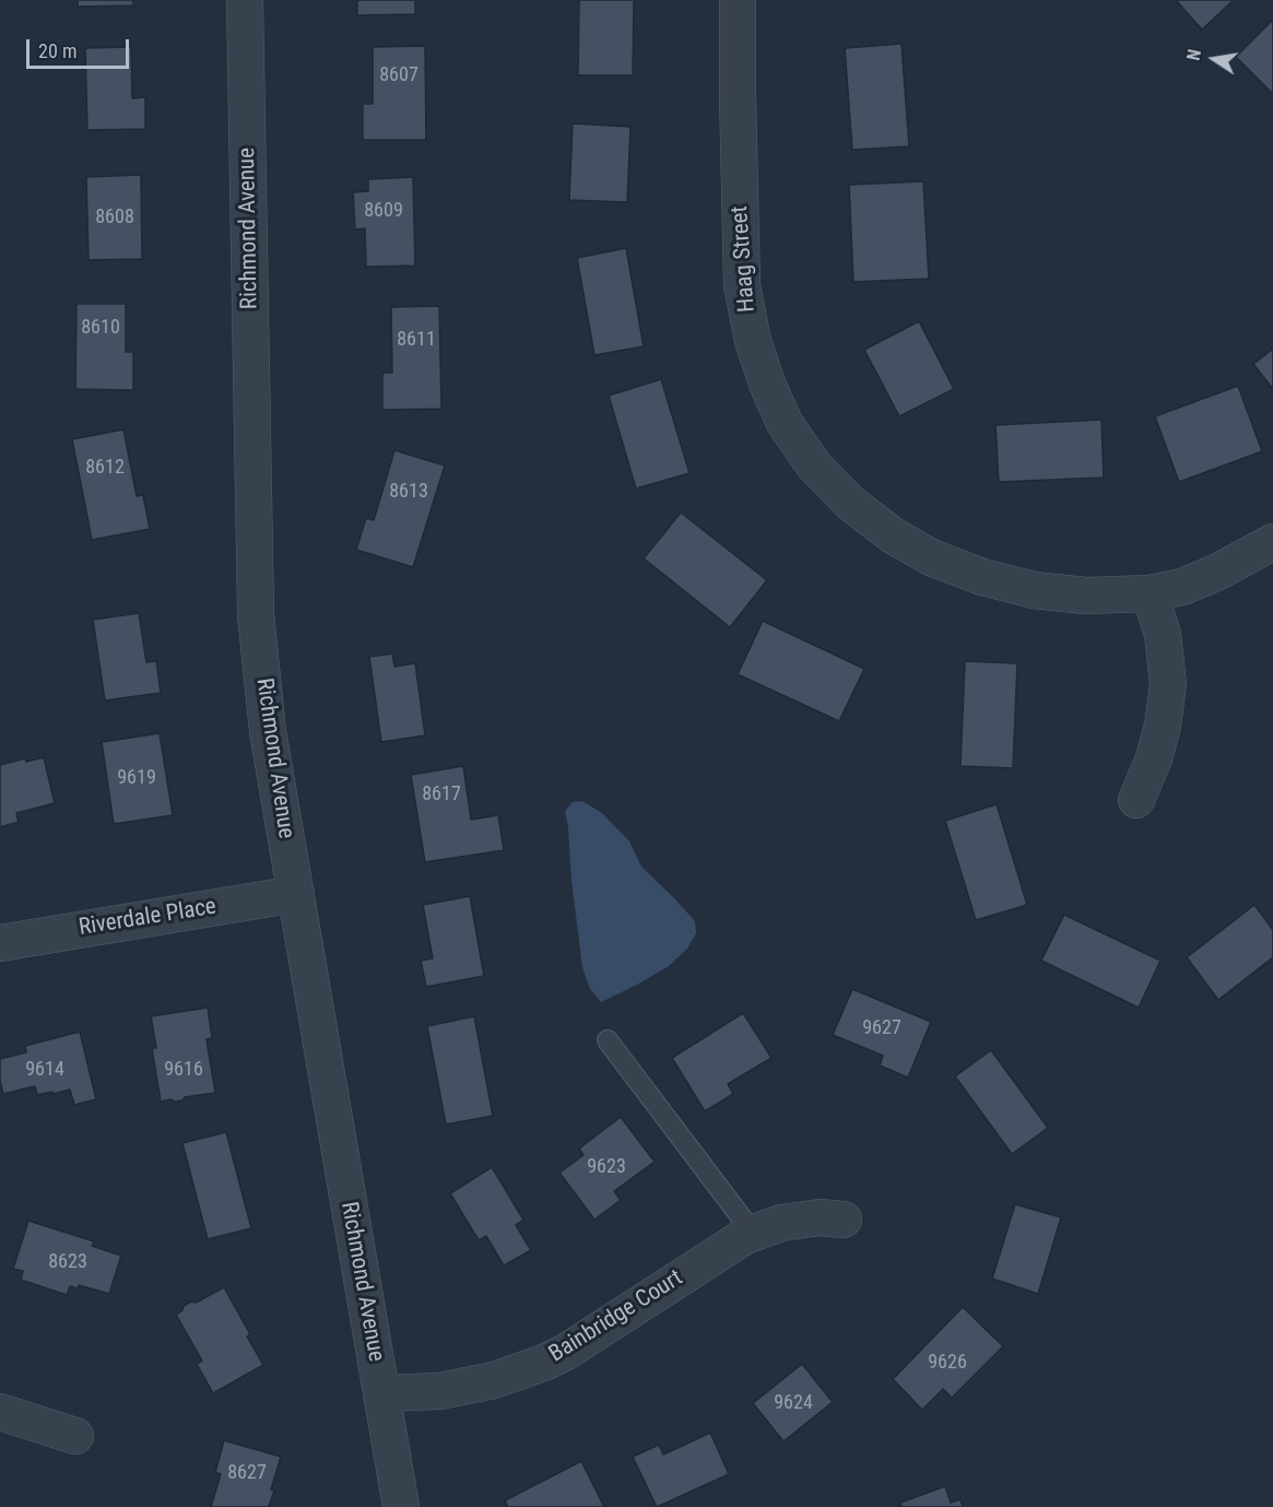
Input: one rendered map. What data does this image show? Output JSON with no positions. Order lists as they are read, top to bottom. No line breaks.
{"streets":{"street":["Richmond Avenue","Haag Street","Riverdale Place","Bainbridge Court"]},"crossings":[["Richmond Avenue","Riverdale Place"],["Richmond Avenue","Bainbridge Court"]],"house_numbers":["8607","8609","8608","8610","8611","8612","8613","9619","8617","9627","9614","9616","9623","8623","9626","9624","8627"],"scale_bar":"20 m","north":"left"}
